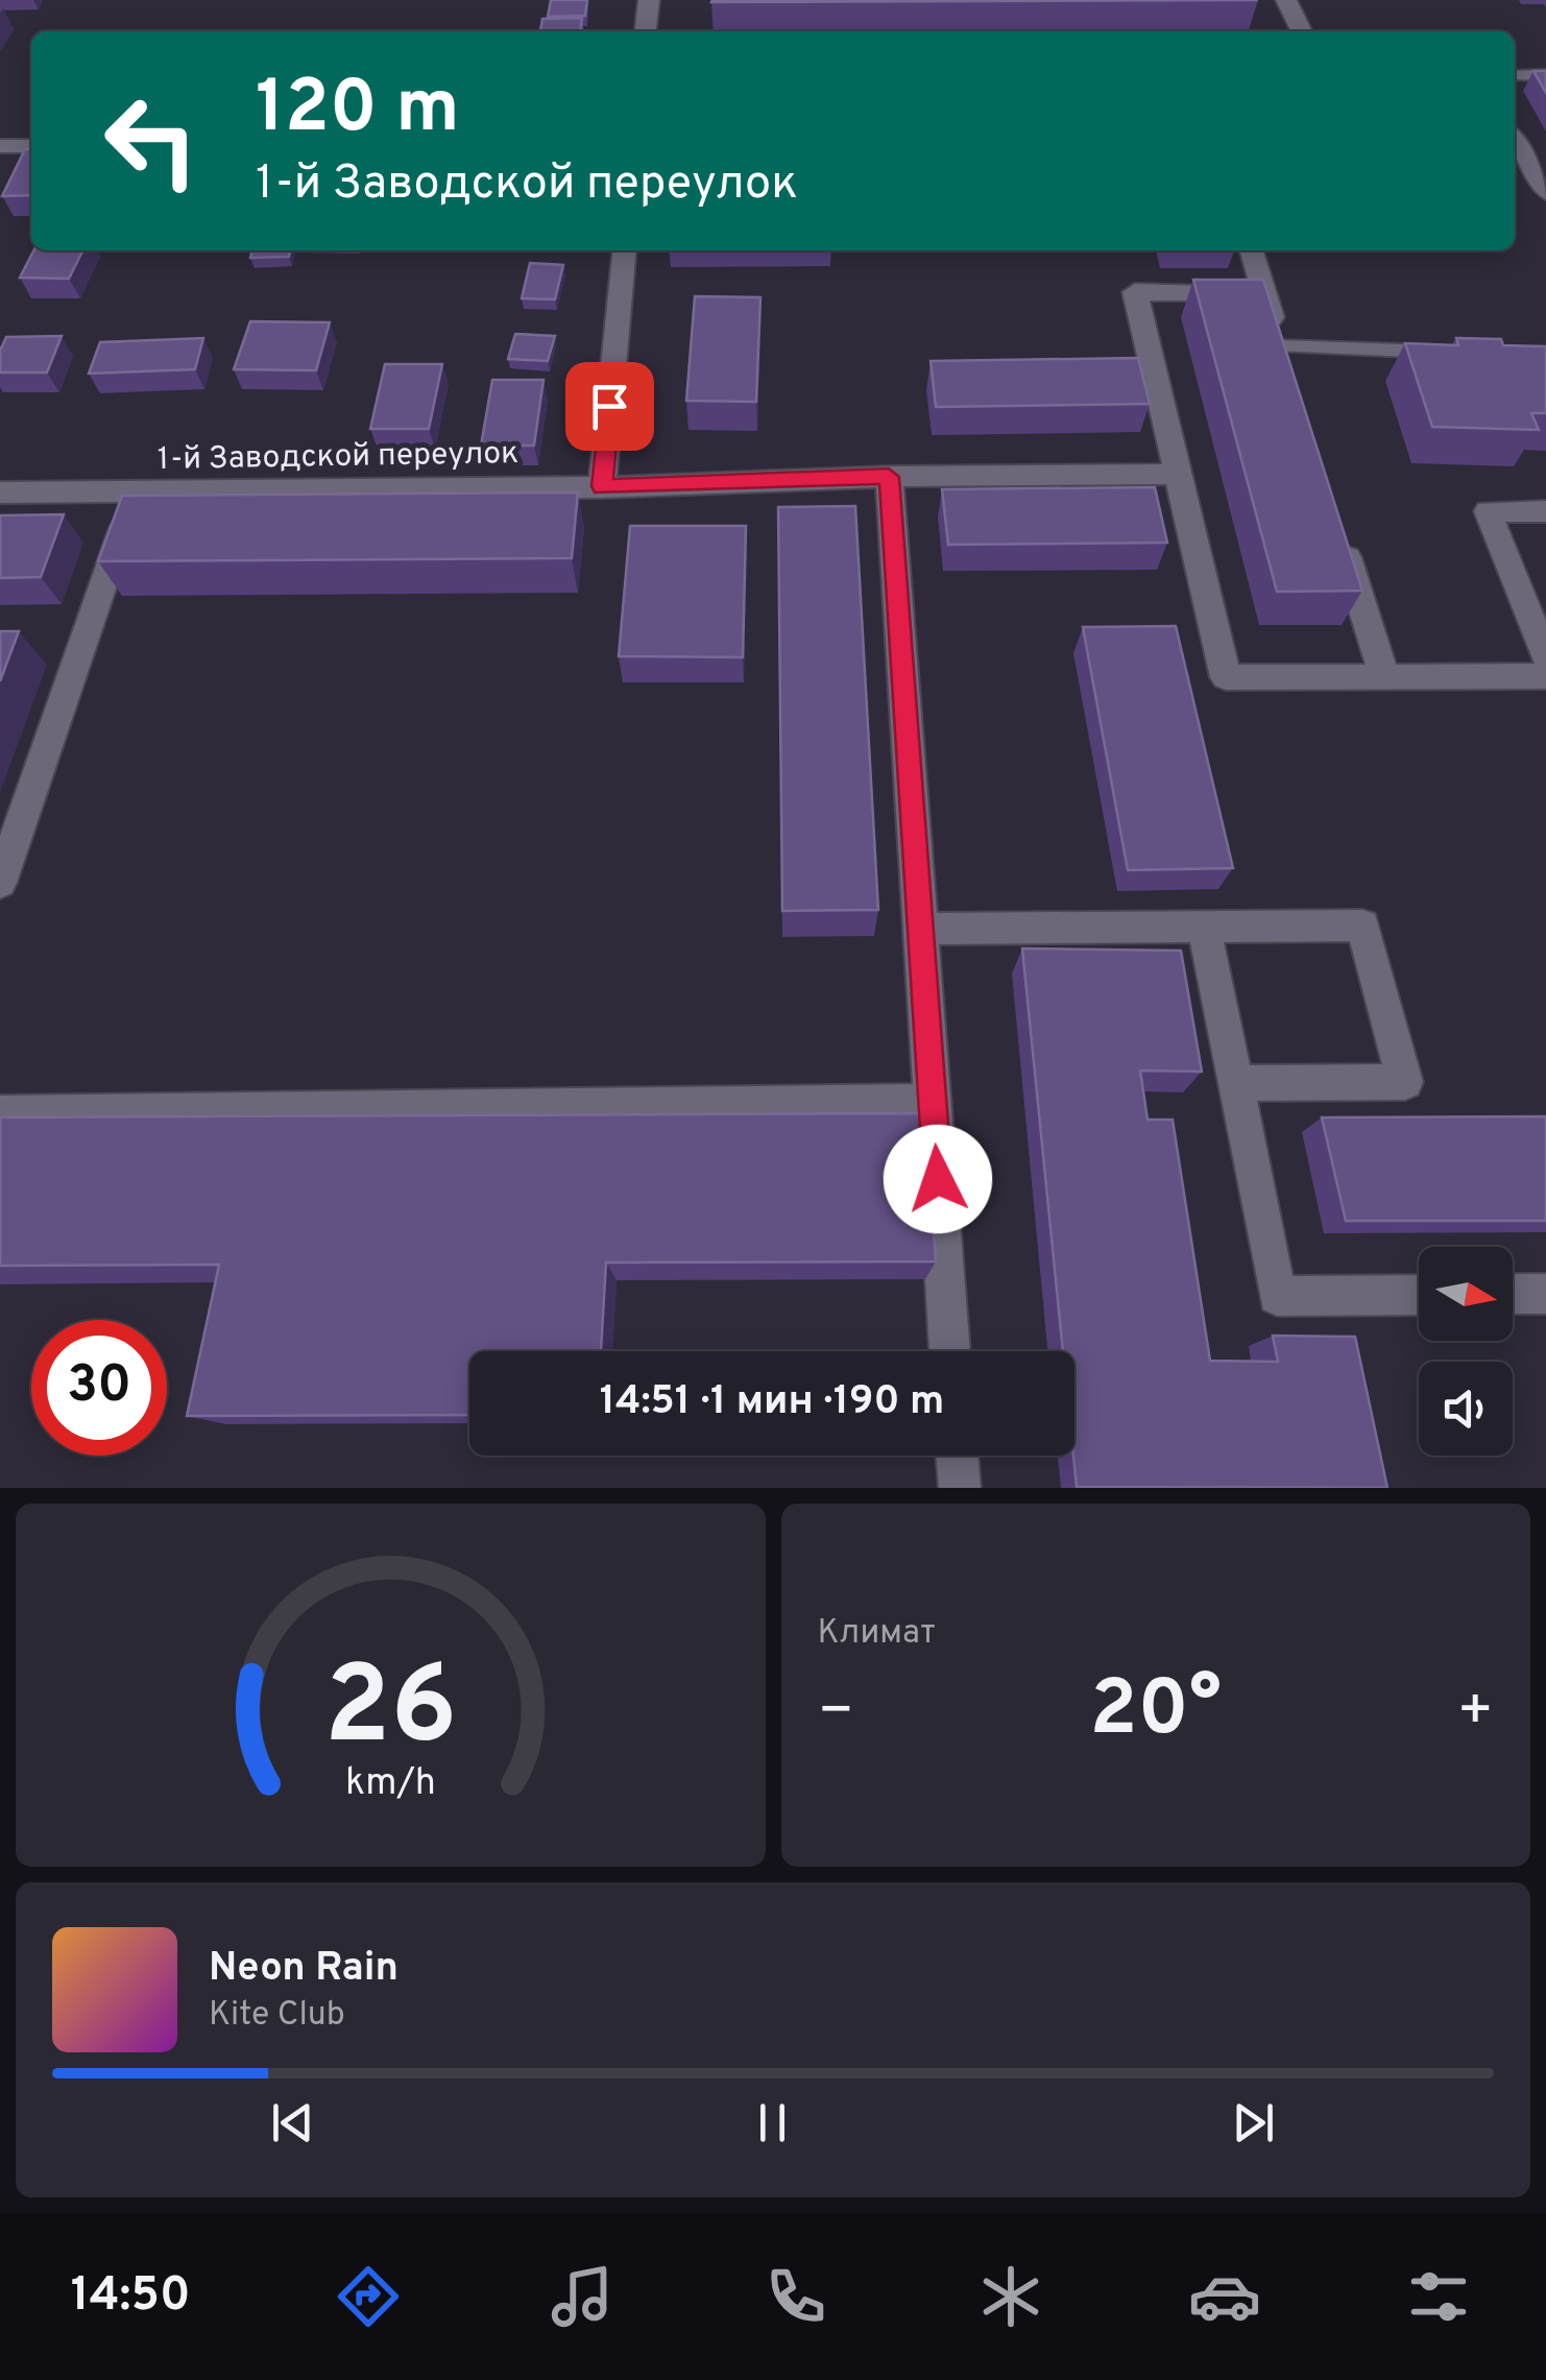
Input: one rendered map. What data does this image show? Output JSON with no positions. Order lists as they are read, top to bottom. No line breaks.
{"streets":{"street":["1-й Заводской переулок"]},"north":"right","page":{"turn":["120 m","1-й Заводской переулок"],"limit":"30","trip":"14:51 · 1 мин · 190 m","tile":"Климат","heat":["−","20°","+"],"song":["Neon Rain","Kite Club"],"tabs":"14:50","gauge":["26","km/h"]}}
